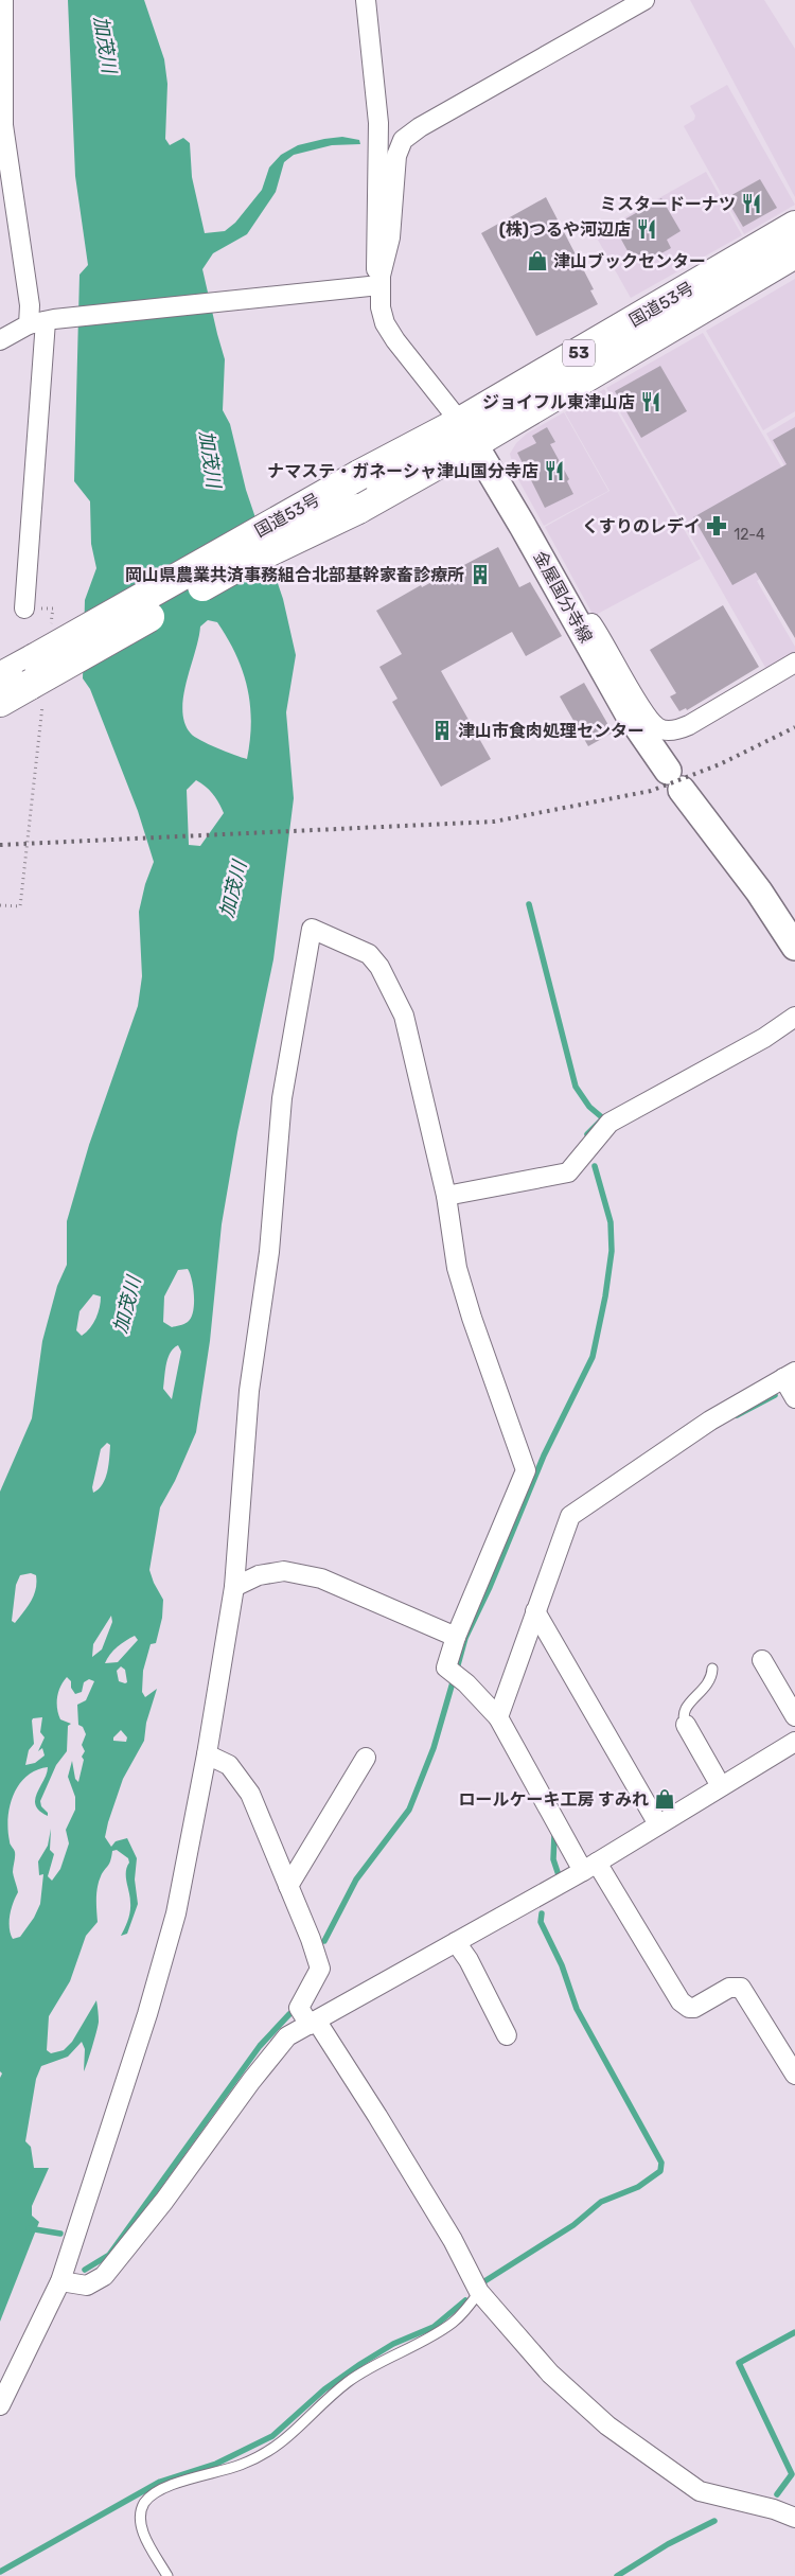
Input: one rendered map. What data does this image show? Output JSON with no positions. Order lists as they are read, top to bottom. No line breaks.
{"streets":{"highway":["国道53号","53"],"main road":["金屋国分寺線"]},"crossings":[["国道53号","金屋国分寺線"]],"water":["加茂川"],"places":{"restaurant":["ミスタードーナツ","(株)つるや河辺店","ジョイフル東津山店","ナマステ・ガネーシャ津山国分寺店"],"shop":["津山ブックセンター","ロールケーキ工房 すみれ"],"pharmacy":["くすりのレデイ"],"building":["岡山県農業共済事務組合北部基幹家畜診療所","津山市食肉処理センター"]},"house_numbers":["12-4"]}
